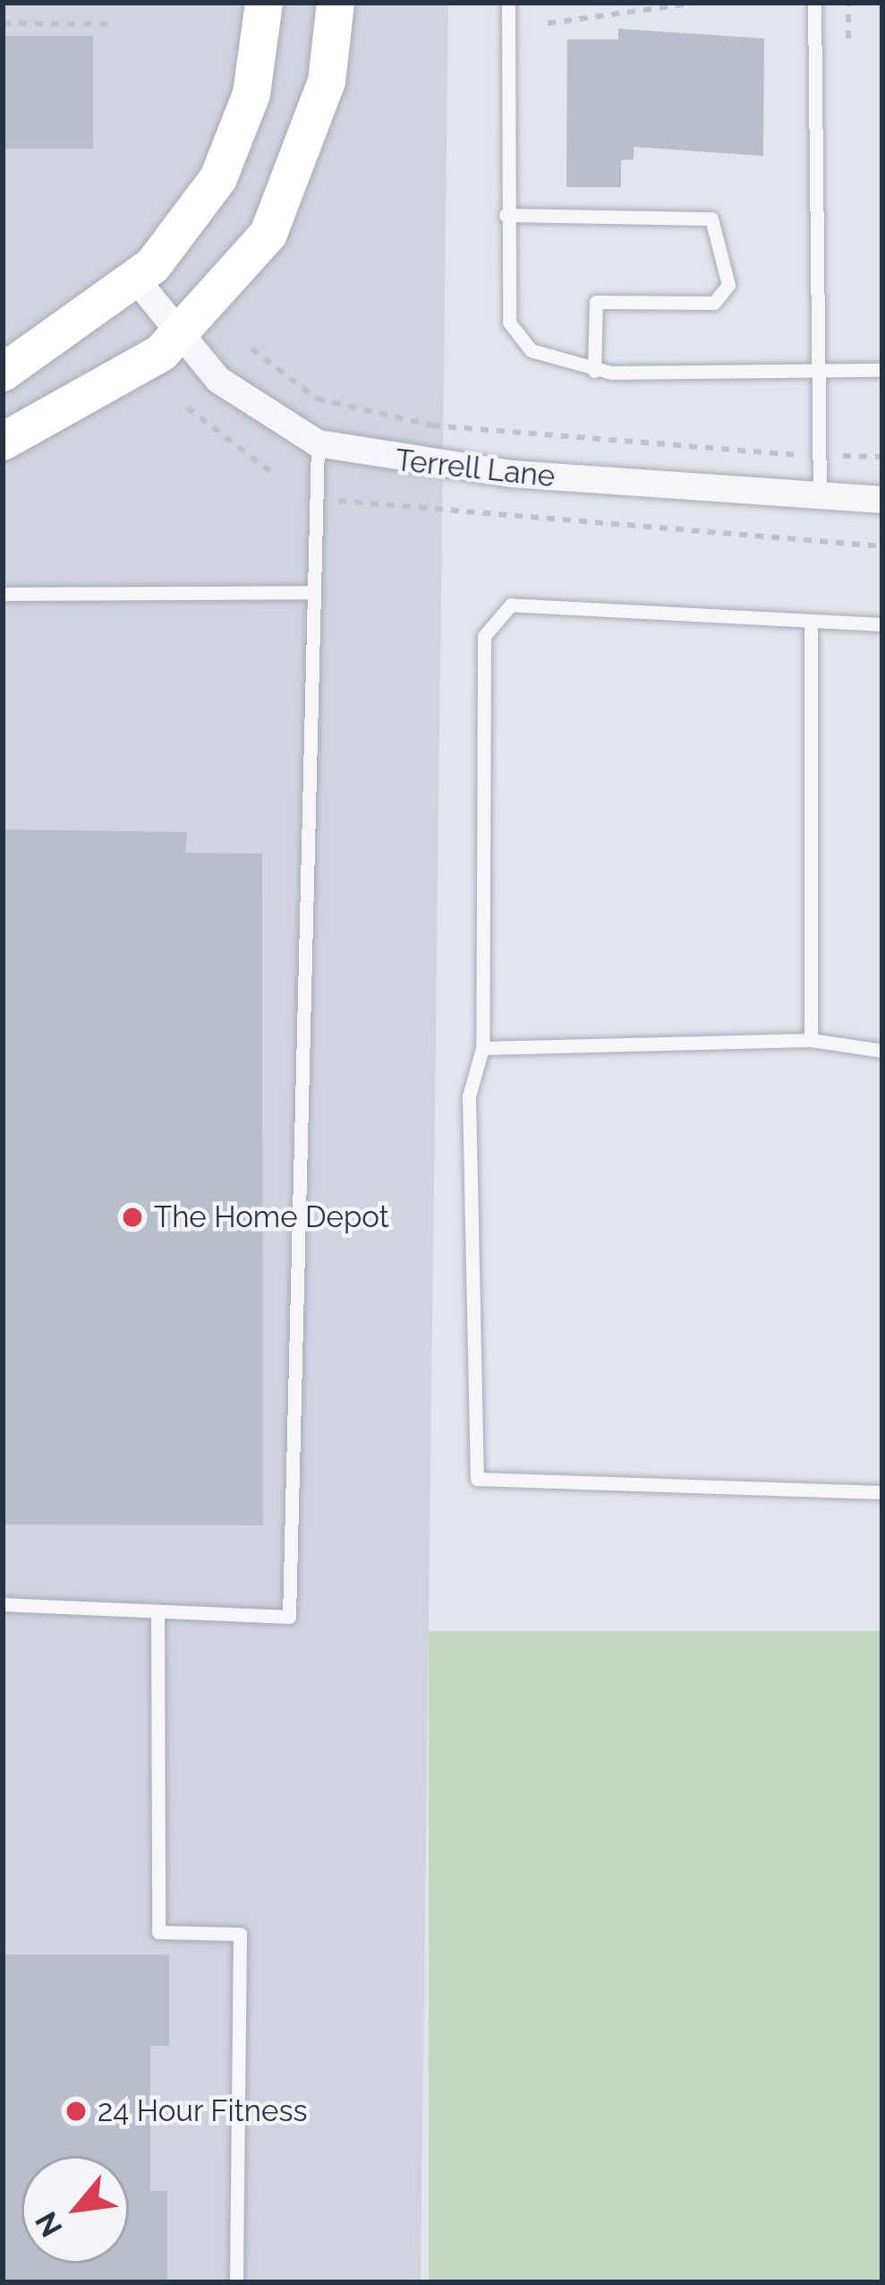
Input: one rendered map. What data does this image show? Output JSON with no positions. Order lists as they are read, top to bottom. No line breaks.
{"streets":{"street":["Terrell Lane"]},"places":["The Home Depot","24 Hour Fitness"],"north":"bottom left"}
